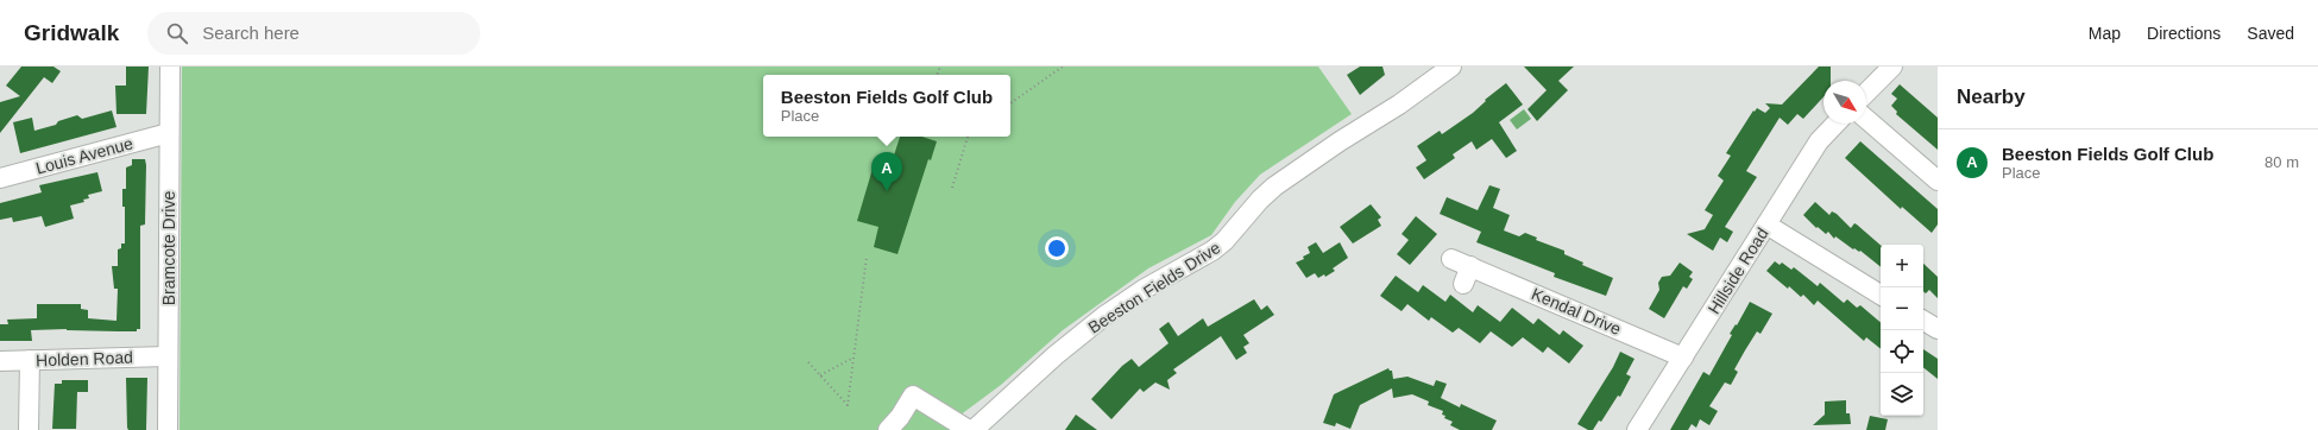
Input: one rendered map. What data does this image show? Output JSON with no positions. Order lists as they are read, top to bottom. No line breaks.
{"streets":{"street":["Louis Avenue","Bramcote Drive","Hillside Road","Beeston Fields Drive","Kendal Drive","Holden Road"]},"crossings":[["Louis Avenue","Bramcote Drive"],["Bramcote Drive","Holden Road"],["Hillside Road","Kendal Drive"]],"north":"bottom right","page":{"header":"Gridwalk","search":"Search here","nav":["Map","Directions","Saved"],"heading":"Nearby","popup":["Beeston Fields Golf Club","Place"],"list":[{"mark":"A","name":"Beeston Fields Golf Club","note":"Place","value":"80 m"}],"pins":"A","map_buttons":["+","−"]}}
